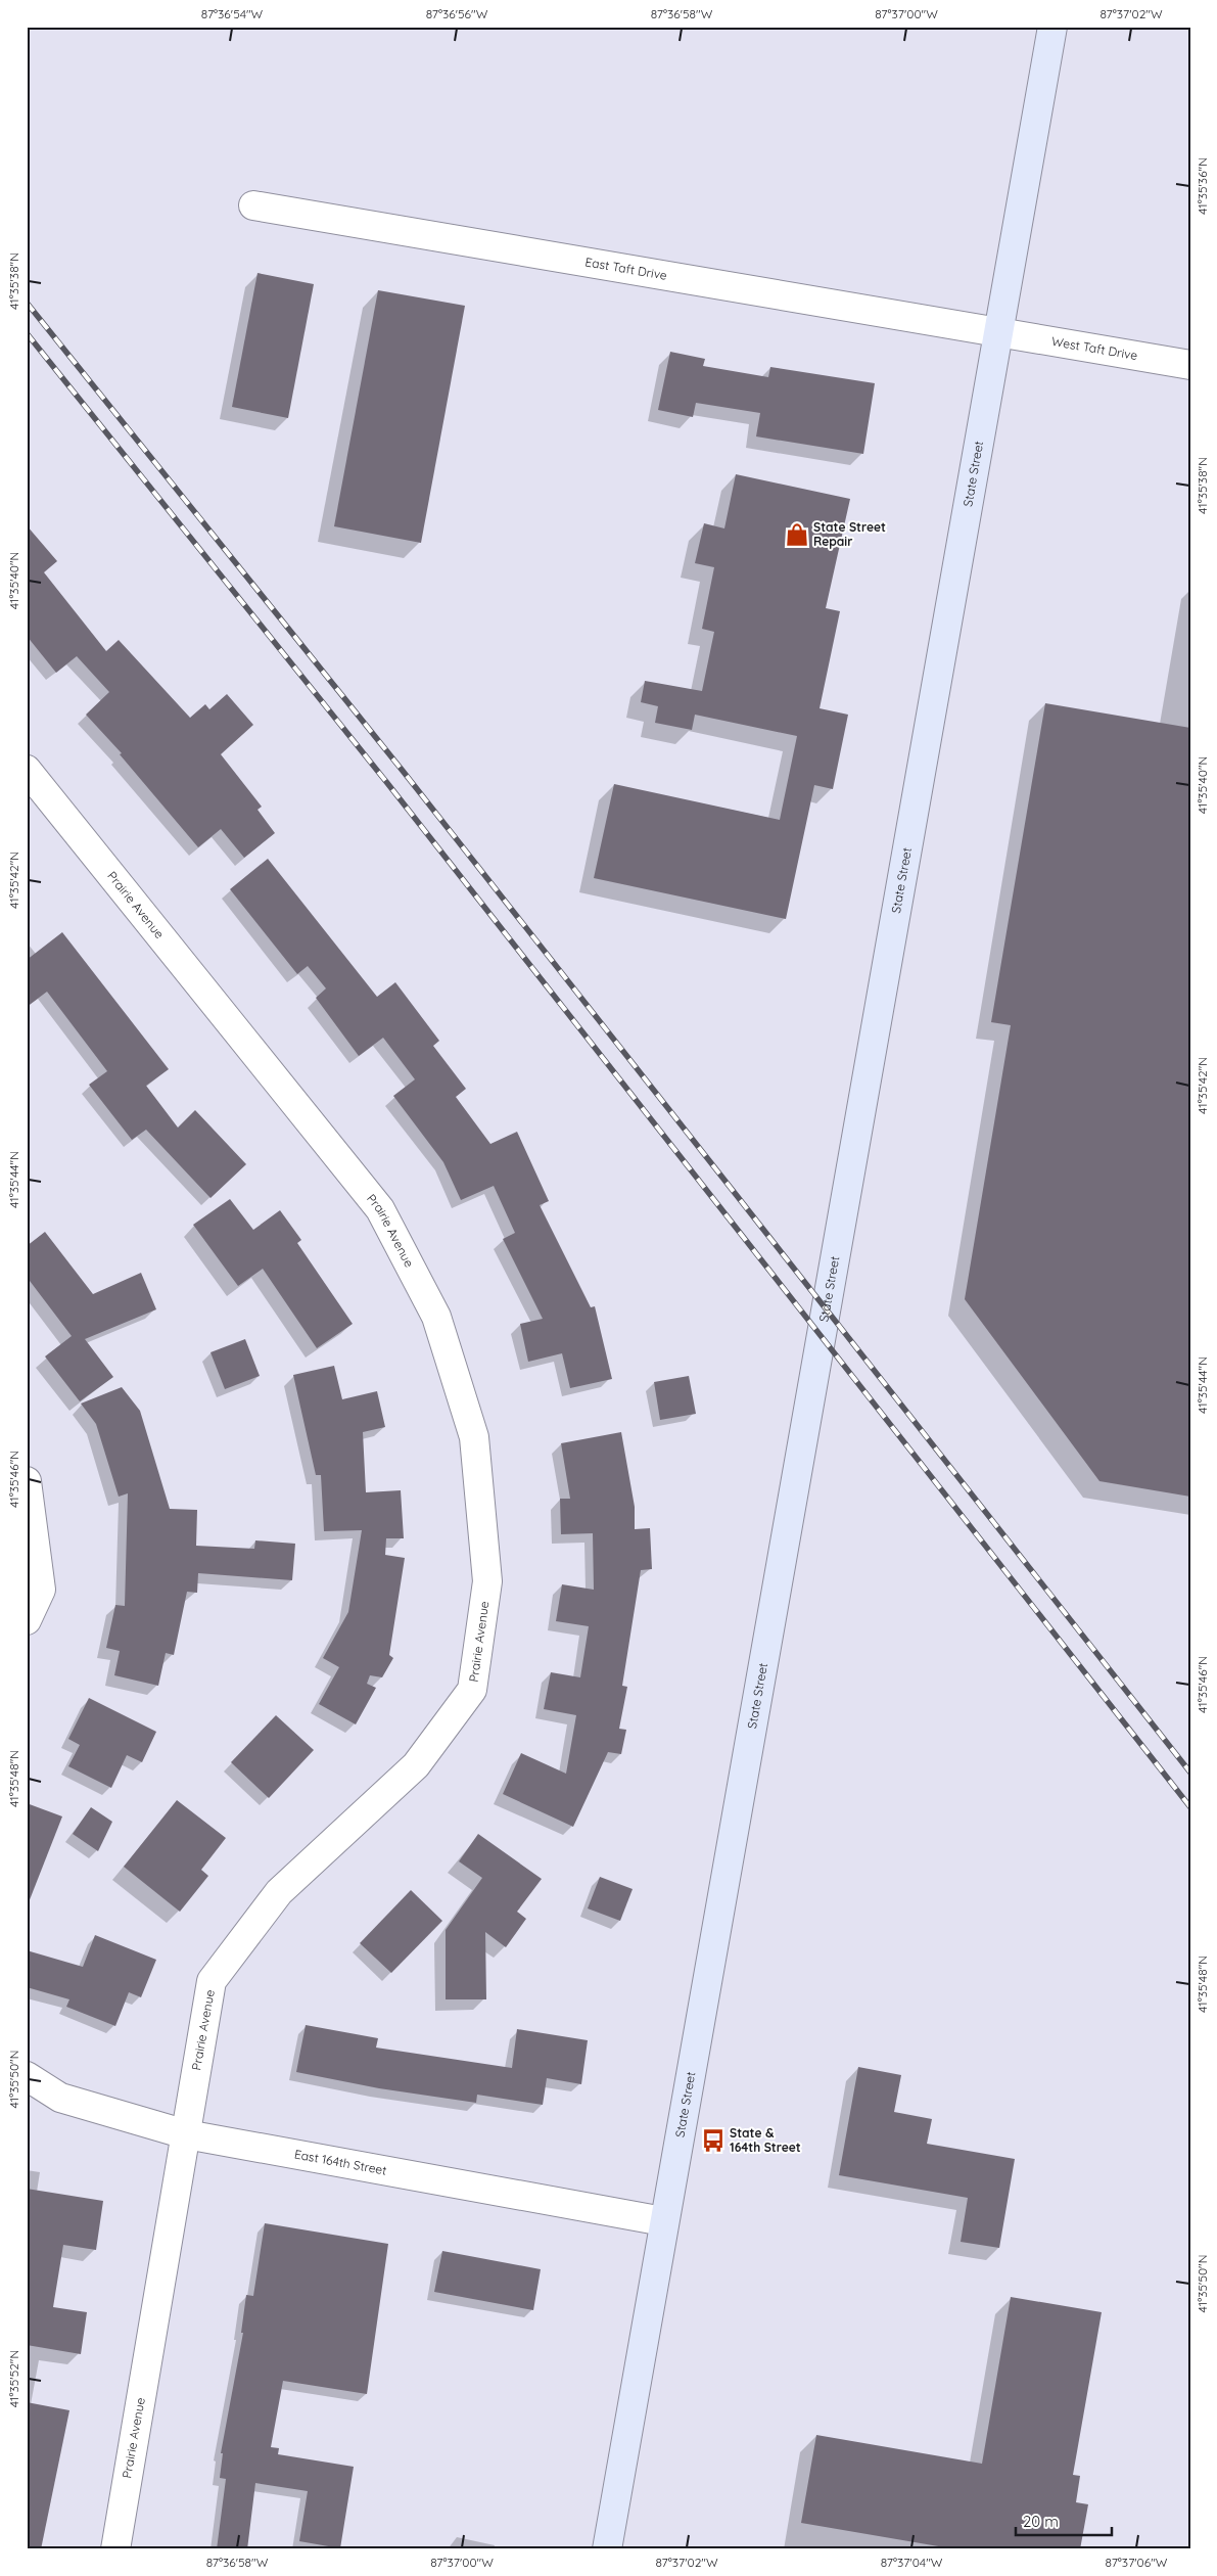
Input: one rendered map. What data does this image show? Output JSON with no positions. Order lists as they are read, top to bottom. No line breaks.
{"streets":{"street":["East Taft Drive","West Taft Drive","State Street","Prairie Avenue","East 164th Street"]},"crossings":[["East Taft Drive","West Taft Drive"],["East Taft Drive","State Street"],["West Taft Drive","State Street"],["State Street","East 164th Street"],["Prairie Avenue","East 164th Street"]],"places":{"shop":["State Street Repair"],"bus stop":["State & 164th Street"]},"scale_bar":"20 m","coordinates":["87°36'54\"W","87°36'56\"W","87°36'58\"W","87°37'00\"W","87°37'02\"W","41°35'36\"N","41°35'38\"N","41°35'40\"N","41°35'42\"N","41°35'44\"N","41°35'46\"N","41°35'48\"N","41°35'50\"N","41°35'52\"N","87°37'04\"W","87°37'06\"W"]}
